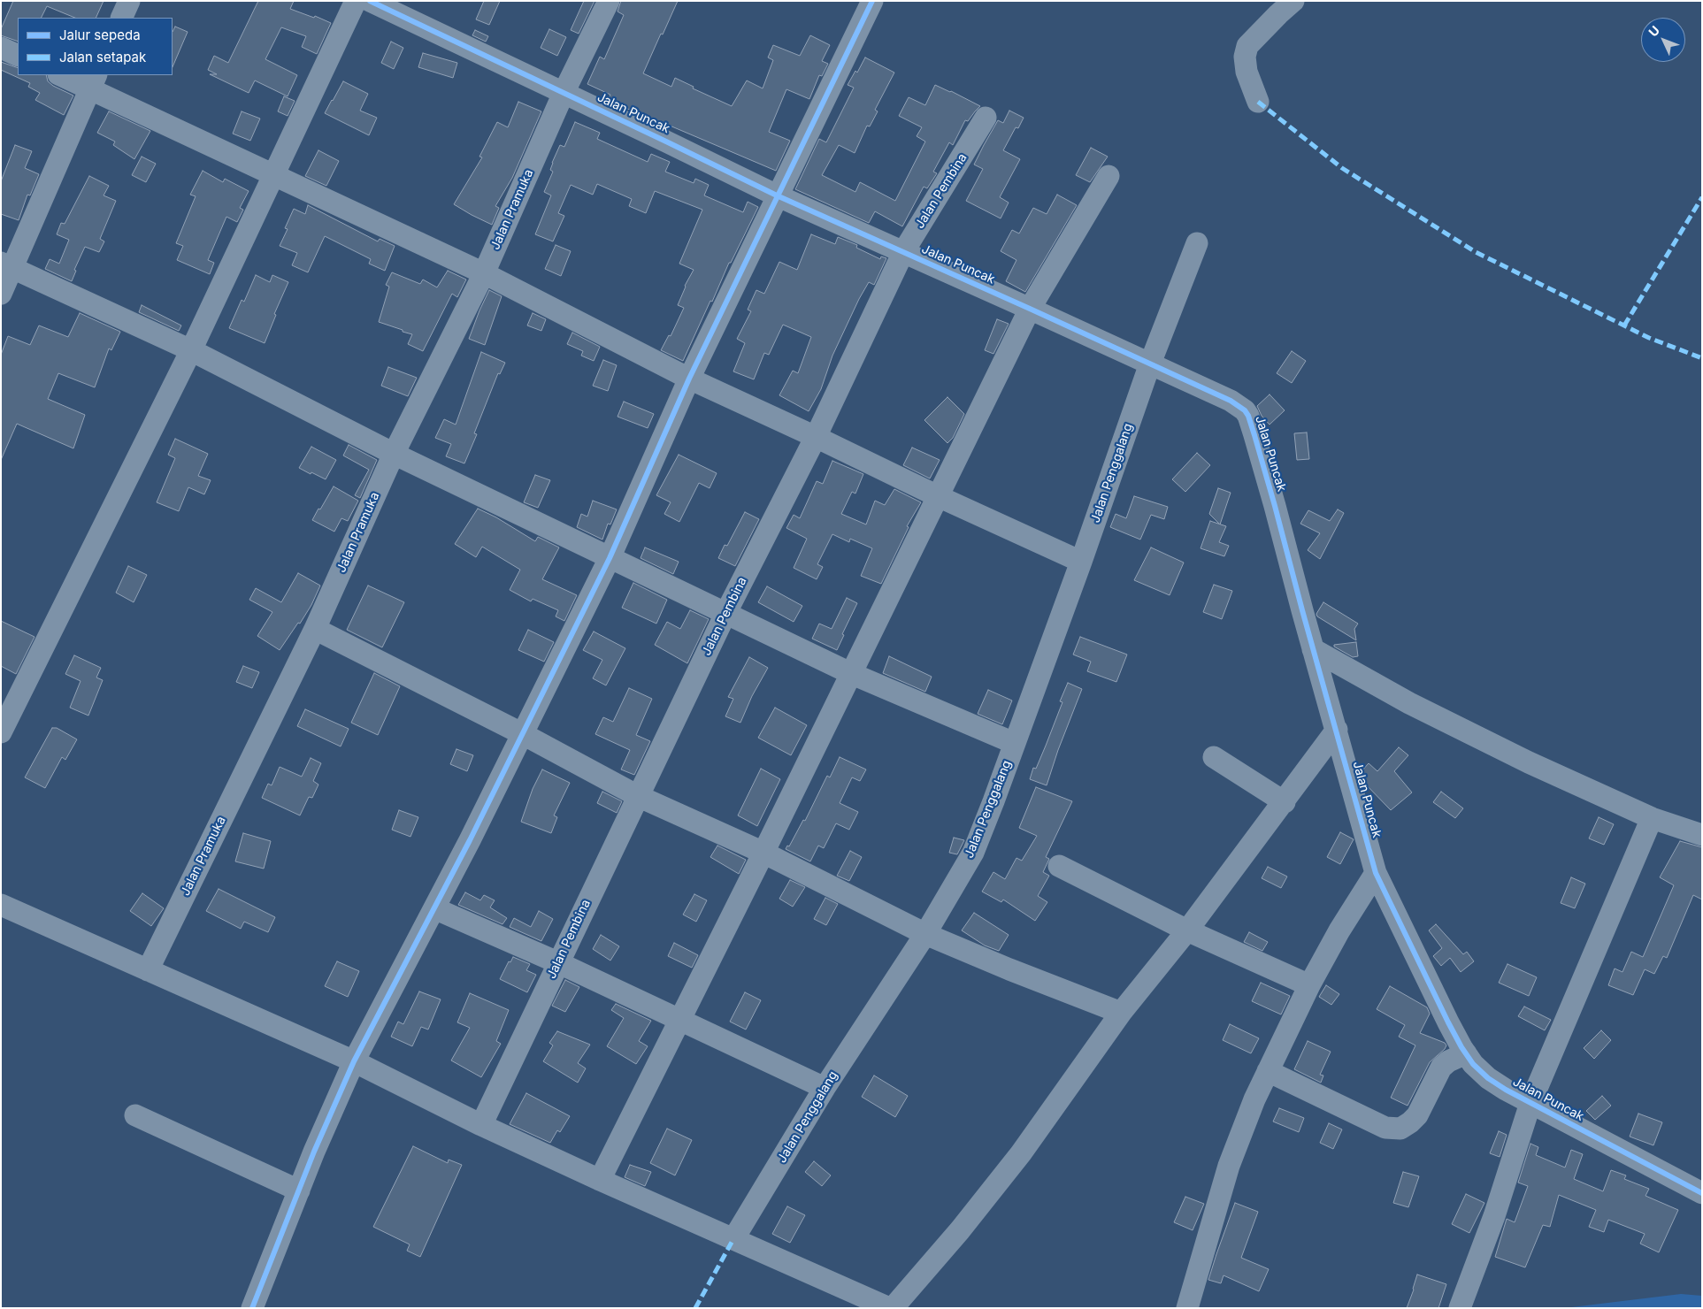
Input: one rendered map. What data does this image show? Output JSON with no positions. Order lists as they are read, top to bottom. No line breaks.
{"streets":{"street":["Jalan Puncak","Jalan Pembina","Jalan Pramuka","Jalan Penggalang"]},"crossings":[["Jalan Puncak","Jalan Pembina"],["Jalan Puncak","Jalan Pramuka"],["Jalan Puncak","Jalan Penggalang"]],"legend":["Jalur sepeda","Jalan setapak"],"north":"top left"}
